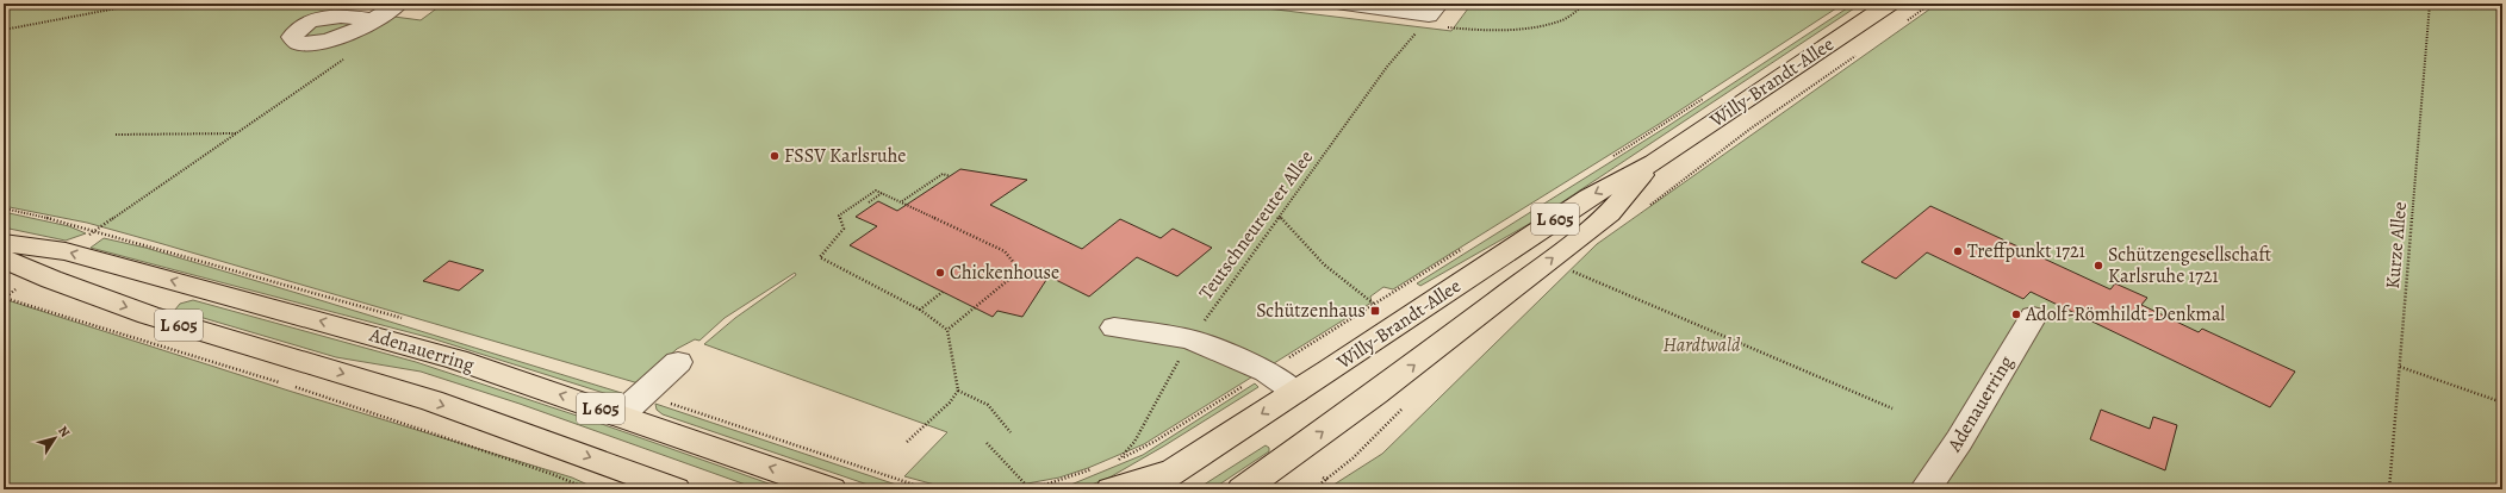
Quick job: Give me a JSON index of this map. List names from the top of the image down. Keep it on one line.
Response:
{"streets":{"main road":["Willy-Brandt-Allee","L 605","Adenauerring"],"path":["Teutschneureuter Allee","Kurze Allee"]},"parks":["Hardtwald"],"places":{"other":["FSSV Karlsruhe","Treffpunkt 1721","Schützengesellschaft Karlsruhe 1721","Chickenhouse","Adolf-Römhildt-Denkmal"],"transit":["Schützenhaus"]},"north":"top right"}
